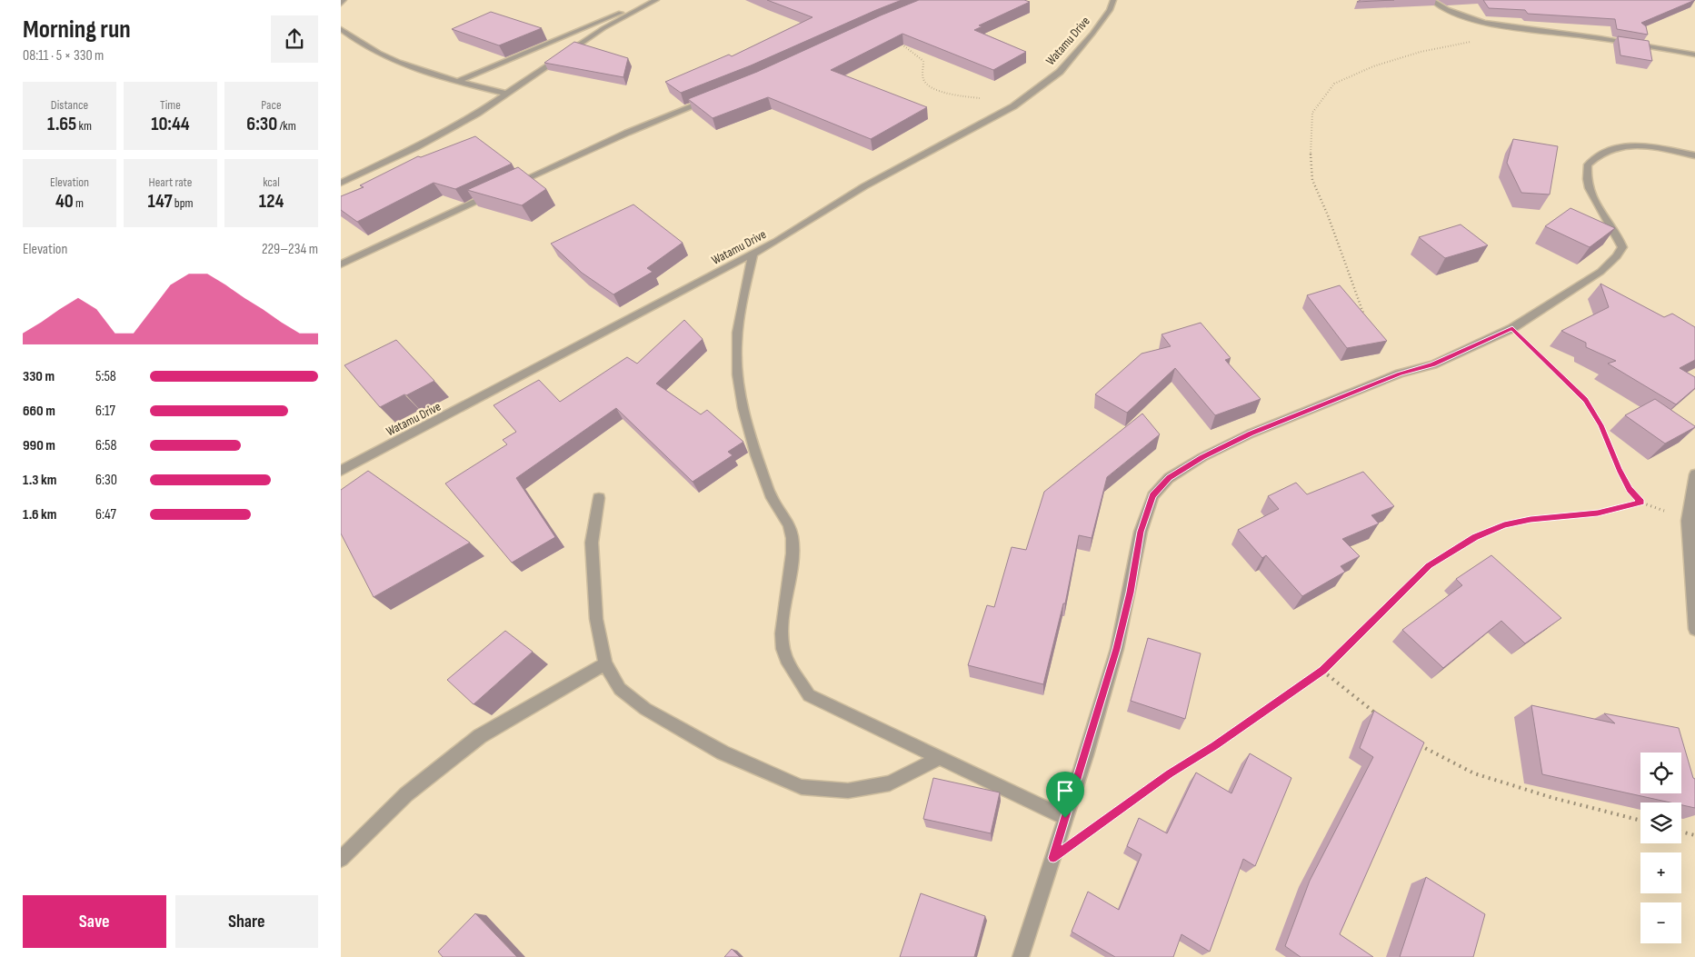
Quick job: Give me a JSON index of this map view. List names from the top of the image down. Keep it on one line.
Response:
{"streets":{"street":["Watamu Drive"]},"page":{"heading":["Morning run","08:11 · 5 × 330 m"],"stats":[["Distance","1.65 km"],["Time","10:44"],["Pace","6:30 /km"],["Elevation","40 m"],["Heart rate","147 bpm"],["kcal","124"]],"chart":["Elevation","229–234 m"],"list":[{"name":"330 m","note":"5:58"},{"name":"660 m","note":"6:17"},{"name":"990 m","note":"6:58"},{"name":"1.3 km","note":"6:30"},{"name":"1.6 km","note":"6:47"}],"map_buttons":["+","−"],"buttons":["Save","Share"]}}
